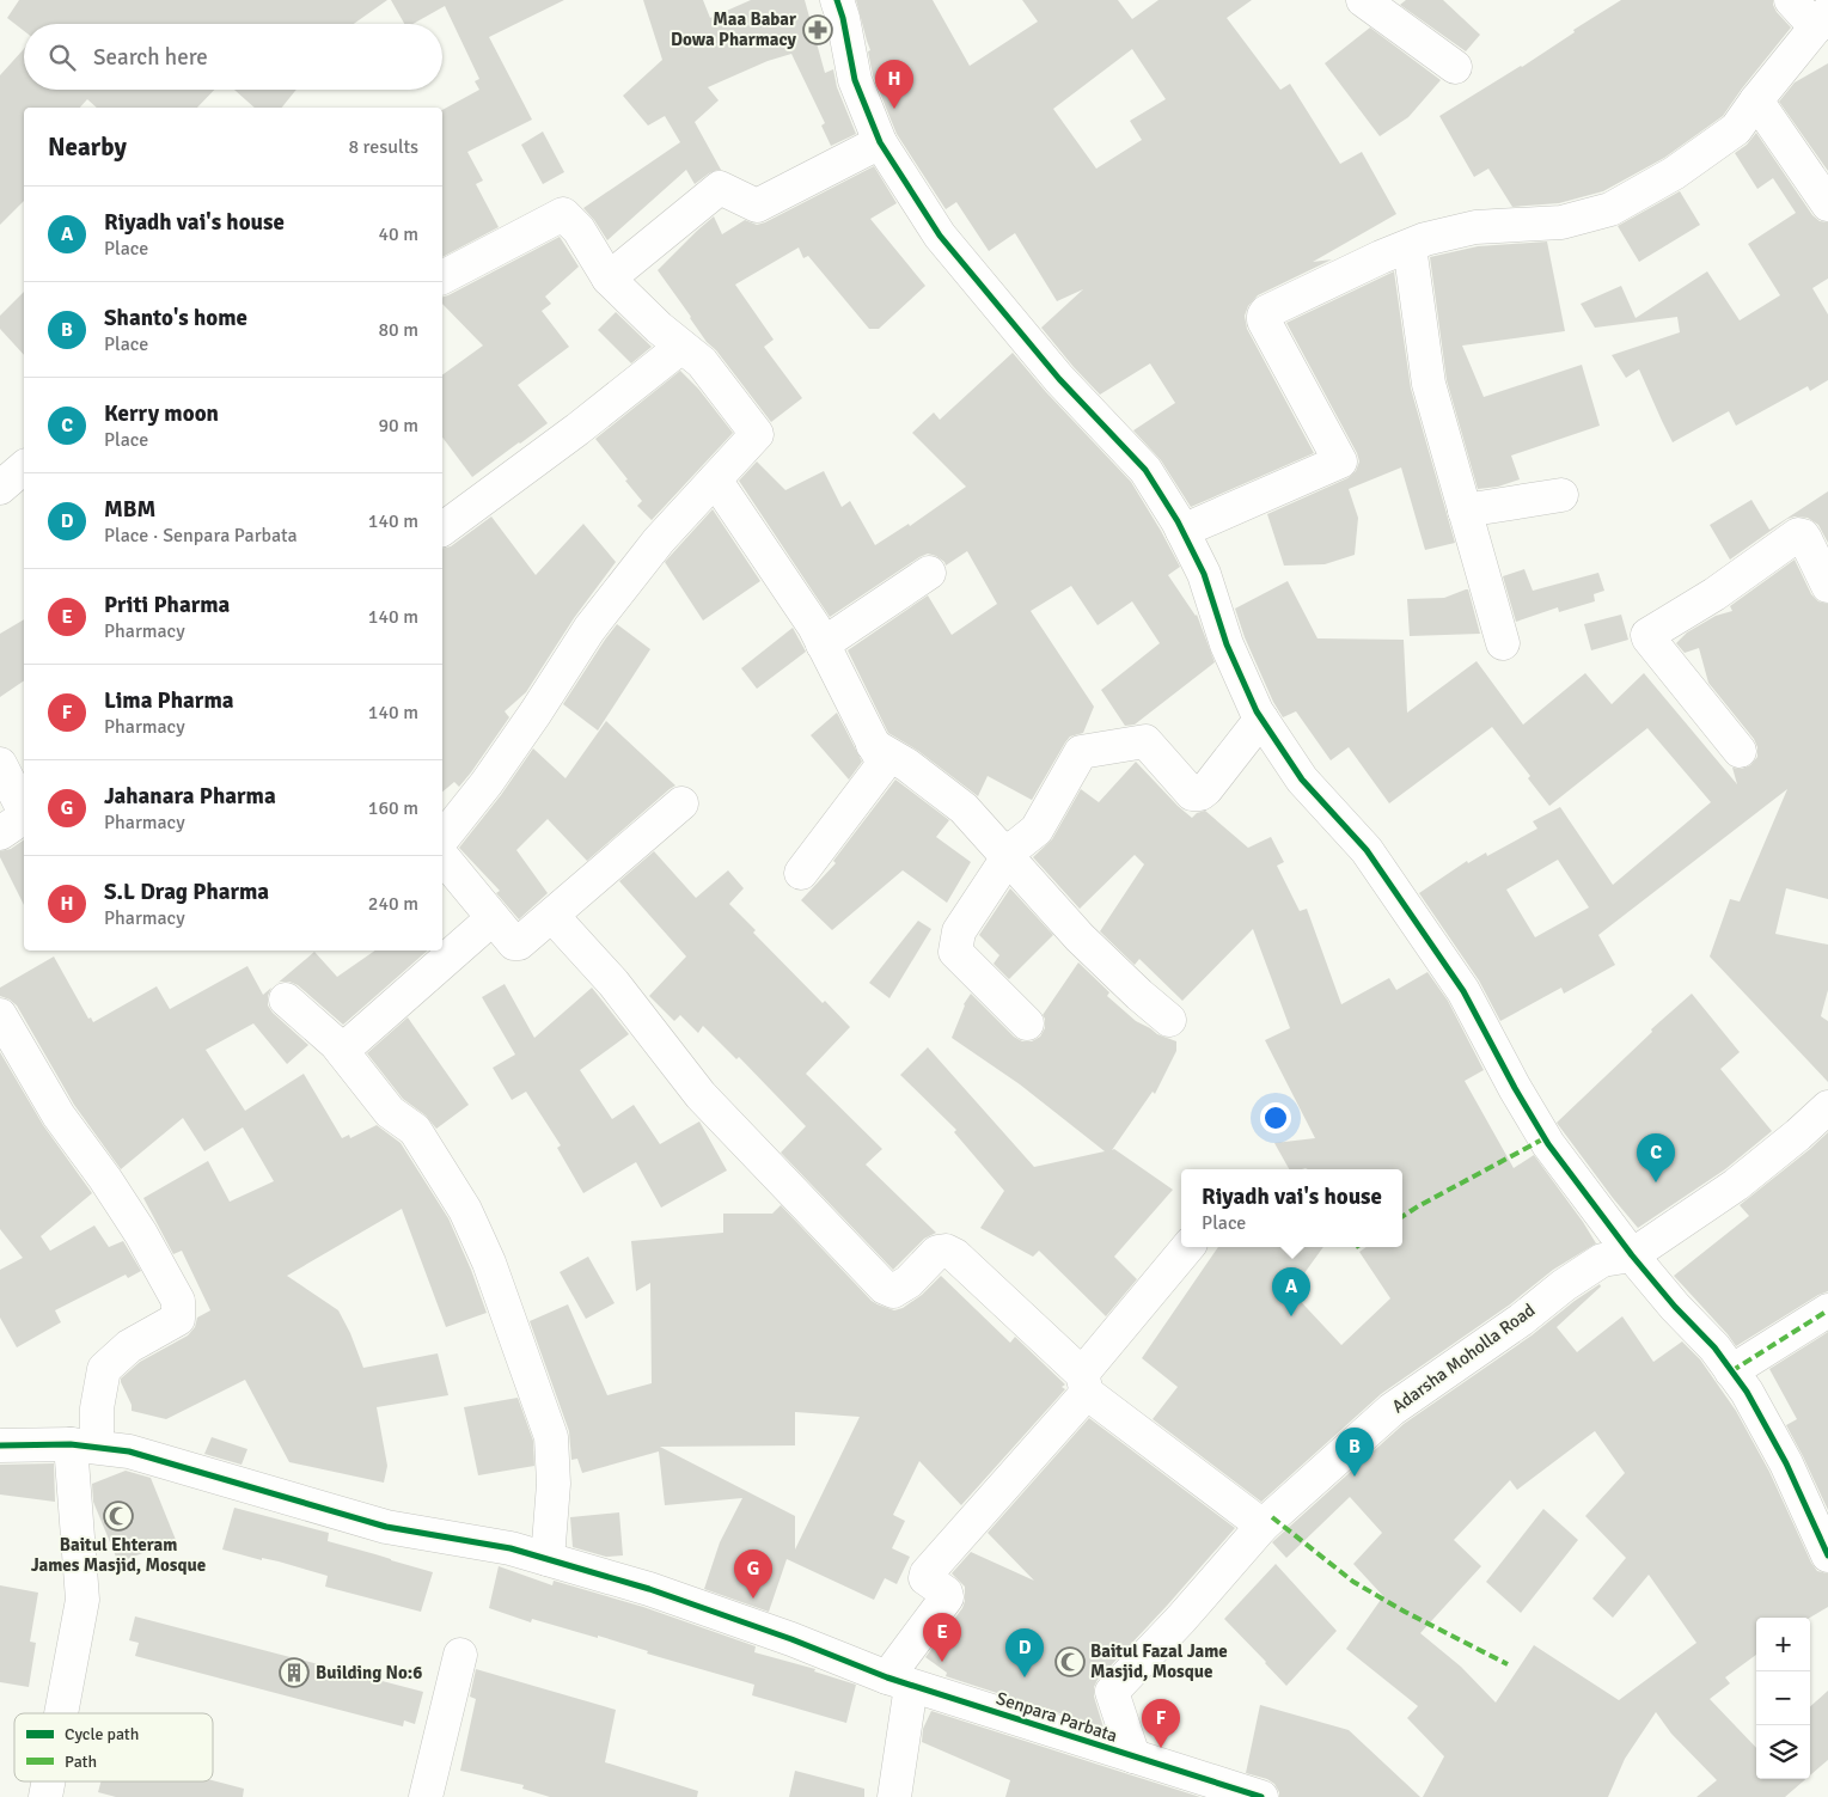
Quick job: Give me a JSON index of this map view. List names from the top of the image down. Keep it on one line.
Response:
{"streets":{"street":["Adarsha Moholla Road","Senpara Parbata"]},"crossings":[["Adarsha Moholla Road","Senpara Parbata"]],"places":{"pharmacy":["Maa Babar Dowa Pharmacy"],"mosque":["Baitul Ehteram James Masjid, Mosque","Baitul Fazal Jame Masjid, Mosque"],"building":["Building No:6"]},"legend":["Cycle path","Path"],"page":{"search":"Search here","pins":["H","C","A","B","G","E","D","F"],"heading":["Nearby","8 results"],"list":[{"mark":"A","name":"Riyadh vai's house","note":"Place","value":"40 m"},{"mark":"B","name":"Shanto's home","note":"Place","value":"80 m"},{"mark":"C","name":"Kerry moon","note":"Place","value":"90 m"},{"mark":"D","name":"MBM","note":"Place · Senpara Parbata","value":"140 m"},{"mark":"E","name":"Priti Pharma","note":"Pharmacy","value":"140 m"},{"mark":"F","name":"Lima Pharma","note":"Pharmacy","value":"140 m"},{"mark":"G","name":"Jahanara Pharma","note":"Pharmacy","value":"160 m"},{"mark":"H","name":"S.L Drag Pharma","note":"Pharmacy","value":"240 m"}],"popup":["Riyadh vai's house","Place"],"map_buttons":["+","−"]}}
